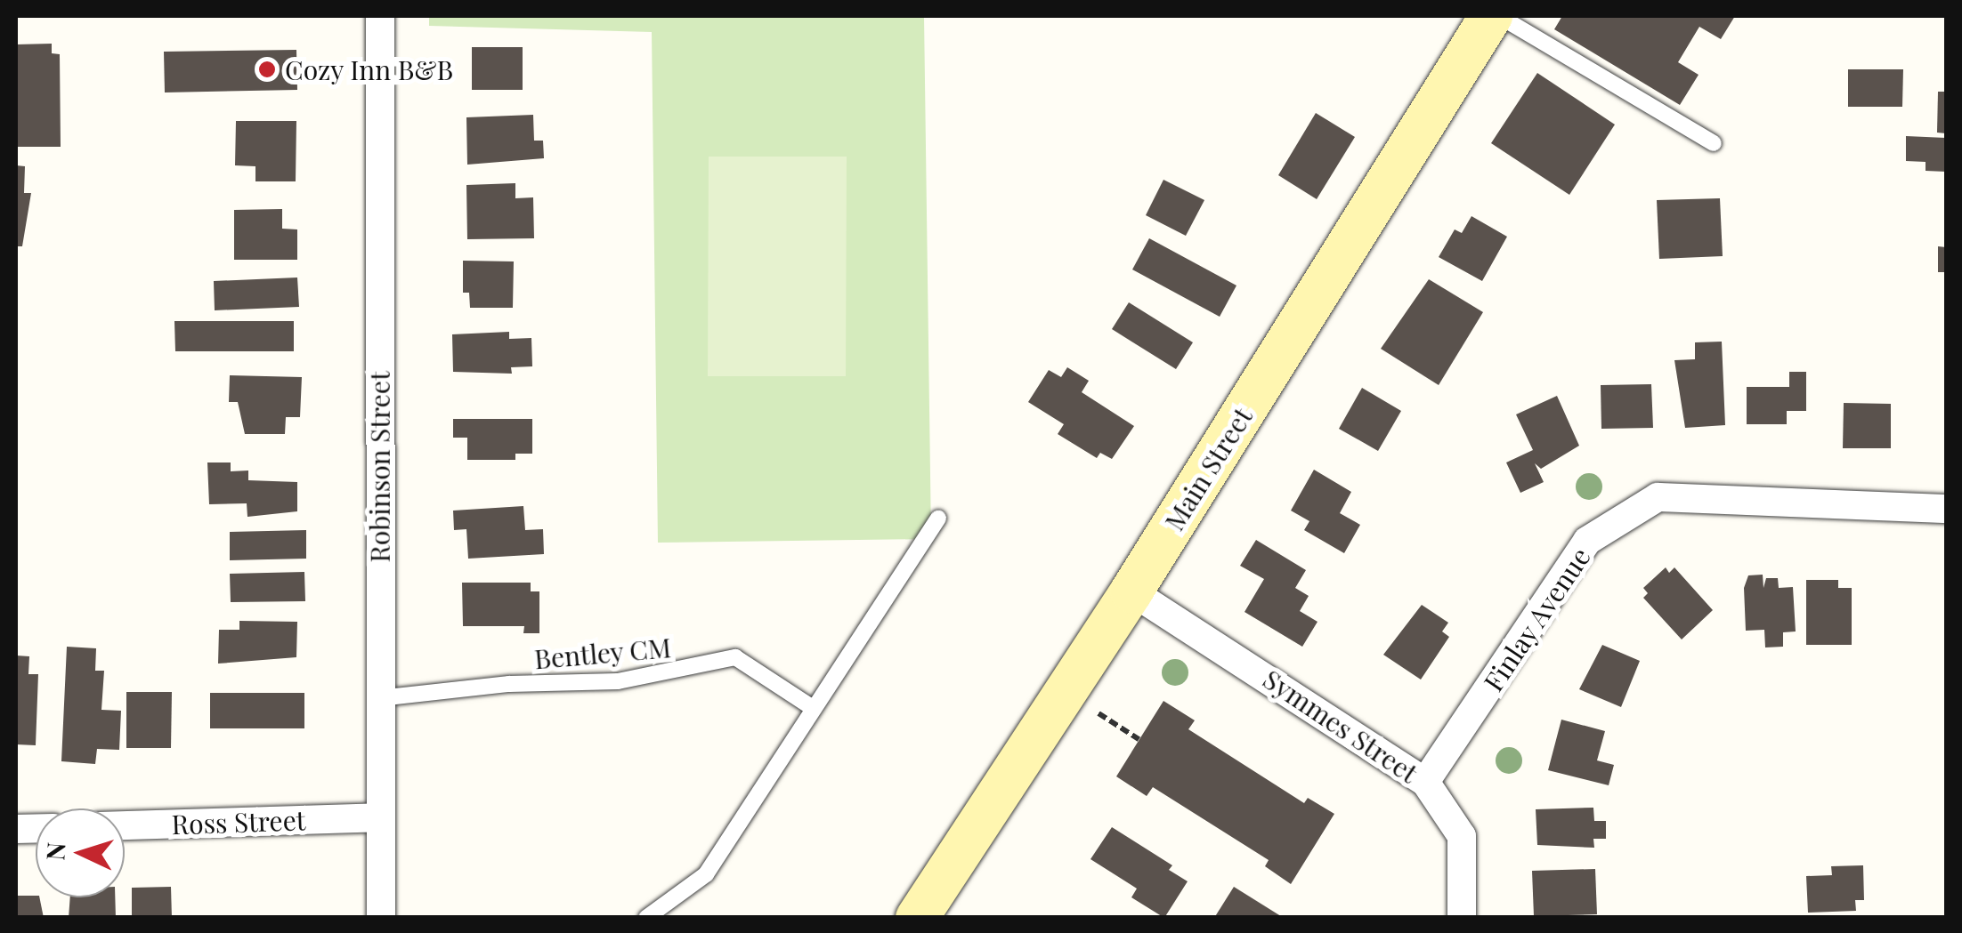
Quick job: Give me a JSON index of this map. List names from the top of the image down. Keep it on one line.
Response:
{"streets":{"street":["Robinson Street","Main Street","Finlay Avenue","Symmes Street","Ross Street"],"lane":["Bentley CM"]},"crossings":[["Robinson Street","Bentley CM"],["Robinson Street","Ross Street"],["Main Street","Symmes Street"],["Finlay Avenue","Symmes Street"]],"places":["Cozy Inn B&B"],"north":"left"}
